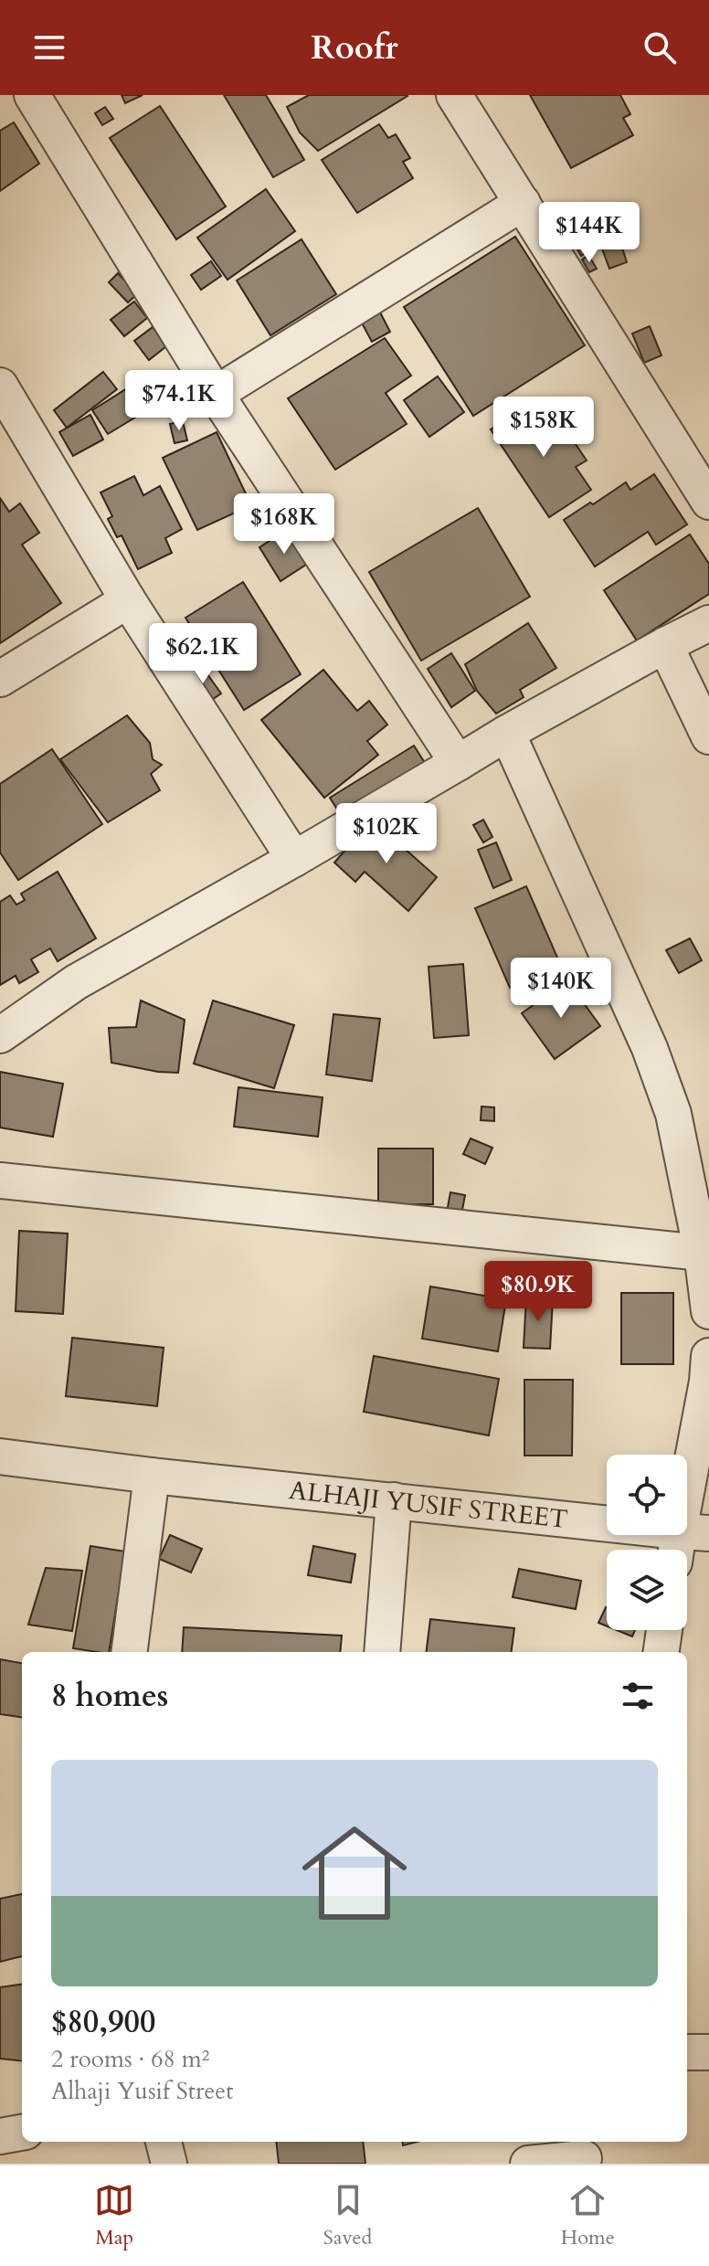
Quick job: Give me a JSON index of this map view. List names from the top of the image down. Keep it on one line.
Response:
{"streets":{"street":["ALHAJI YUSIF STREET"]},"page":{"header":"Roofr","price":["$144K","$74.1K","$158K","$168K","$62.1K","$102K","$140K","$80.9K"],"heading":"8 homes","list":[{"name":"$80,900","note":"2 rooms · 68 m² · Alhaji Yusif Street"}],"tabs":["Map","Saved","Home"]}}
